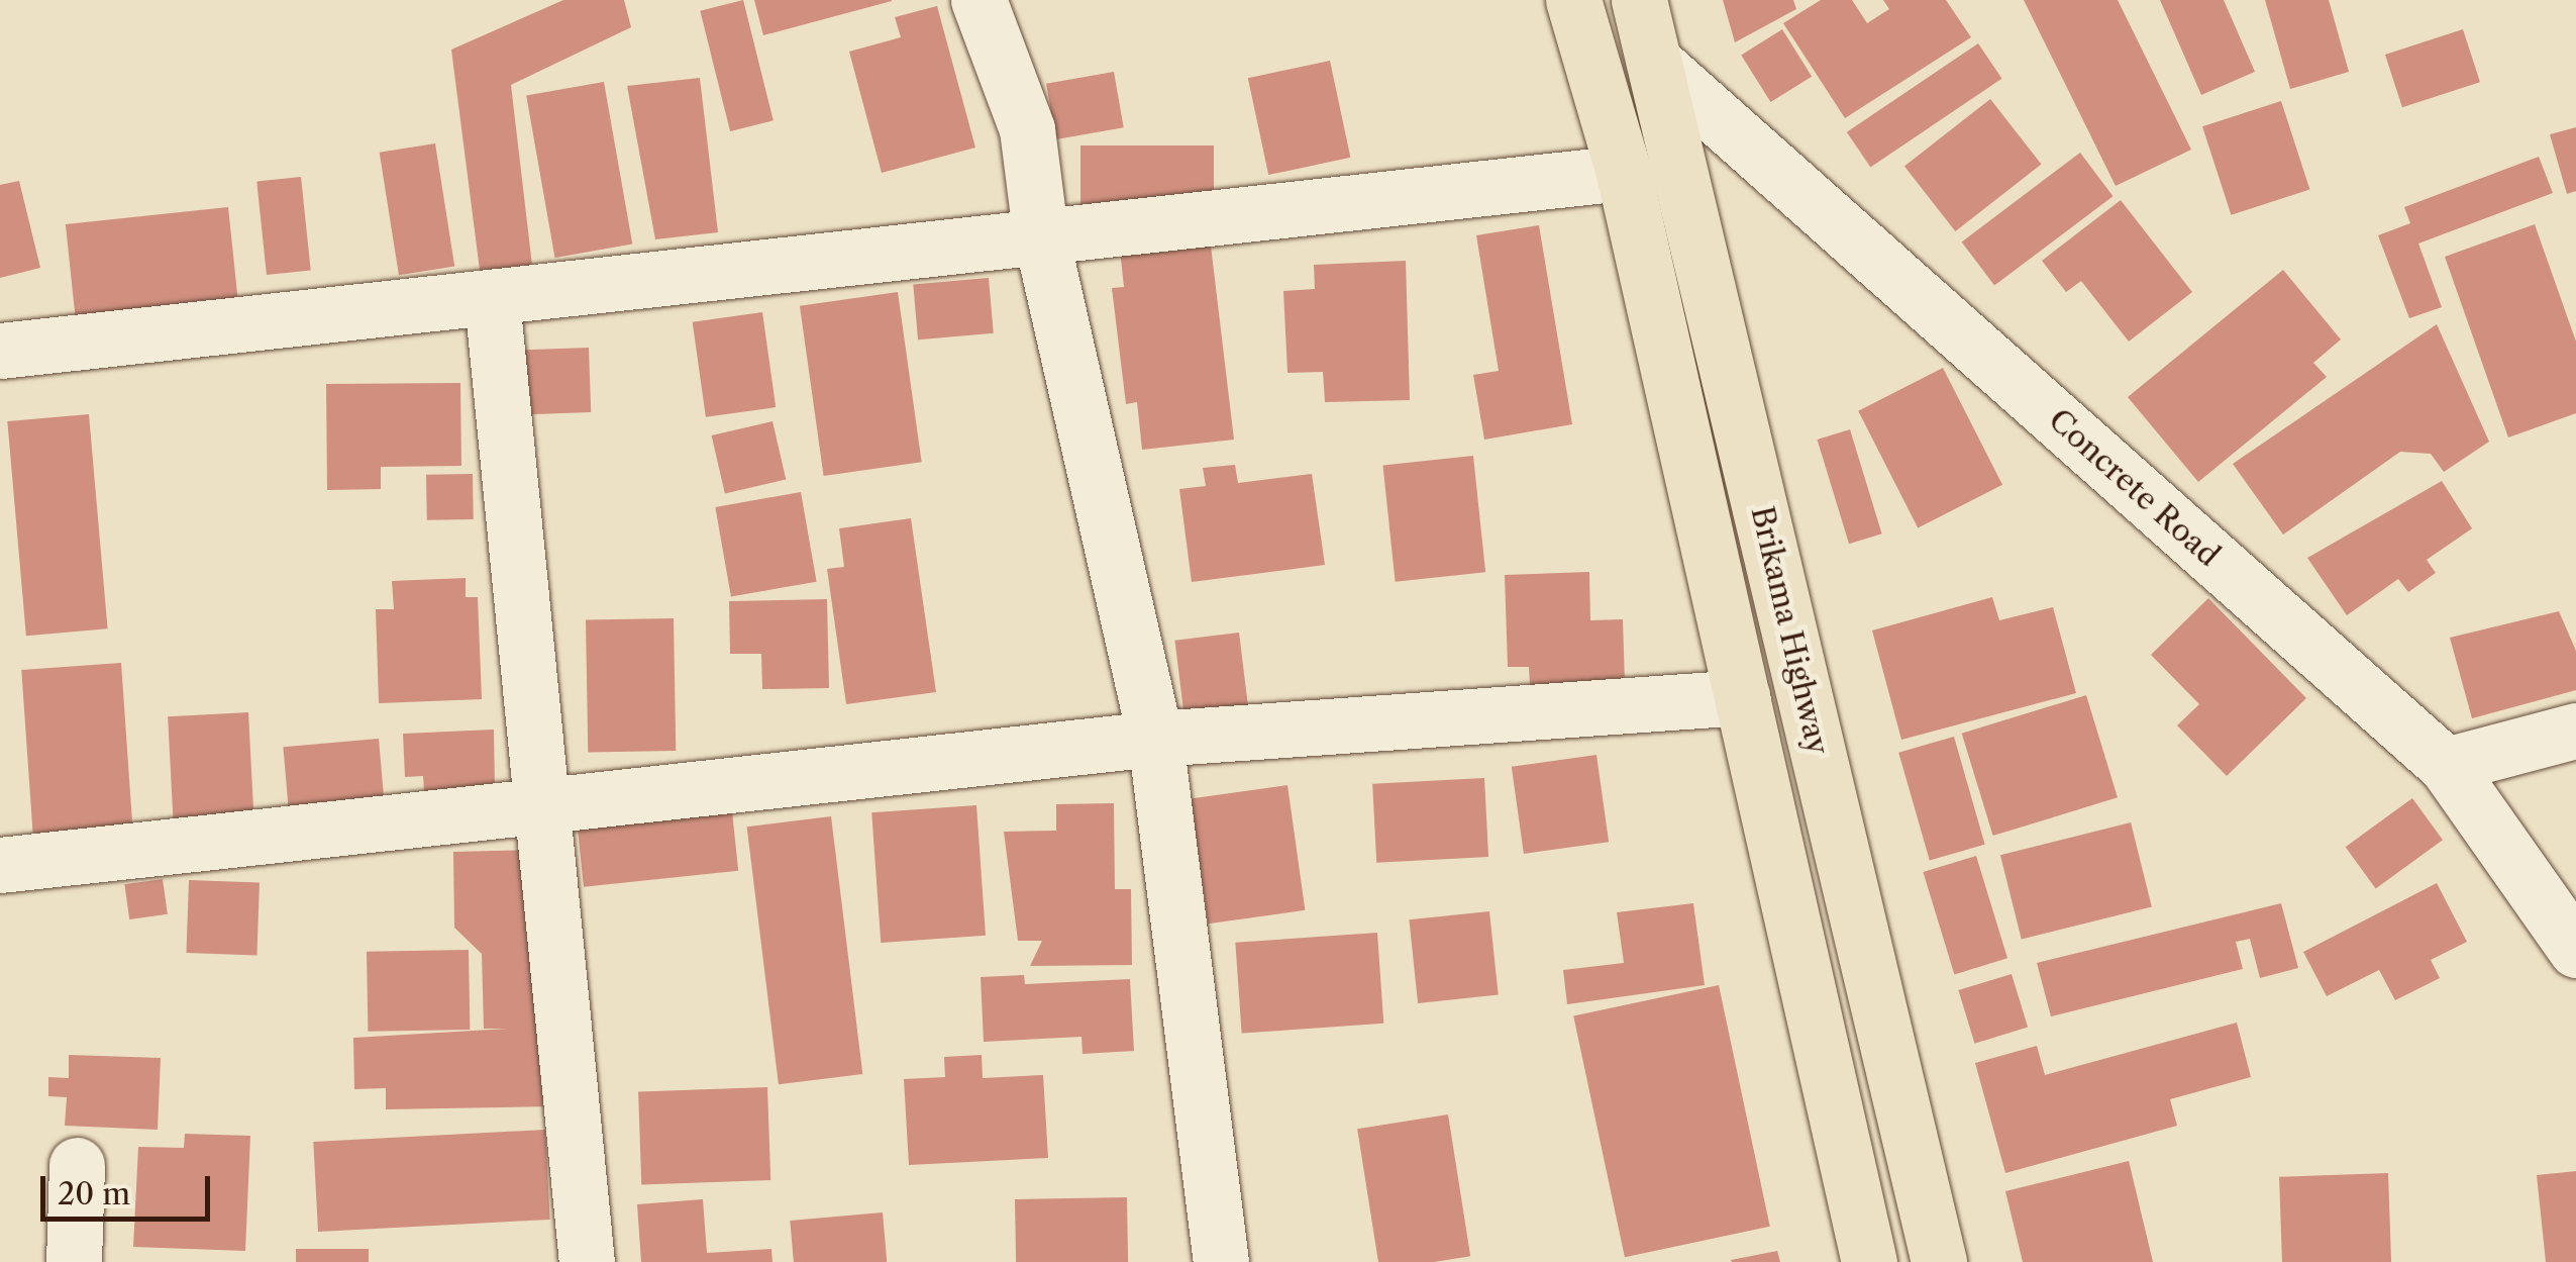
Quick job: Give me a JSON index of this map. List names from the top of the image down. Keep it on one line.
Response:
{"streets":{"highway":["Brikama Highway"],"street":["Concrete Road"]},"crossings":[["Concrete Road","Brikama Highway"]],"scale_bar":"20 m"}
